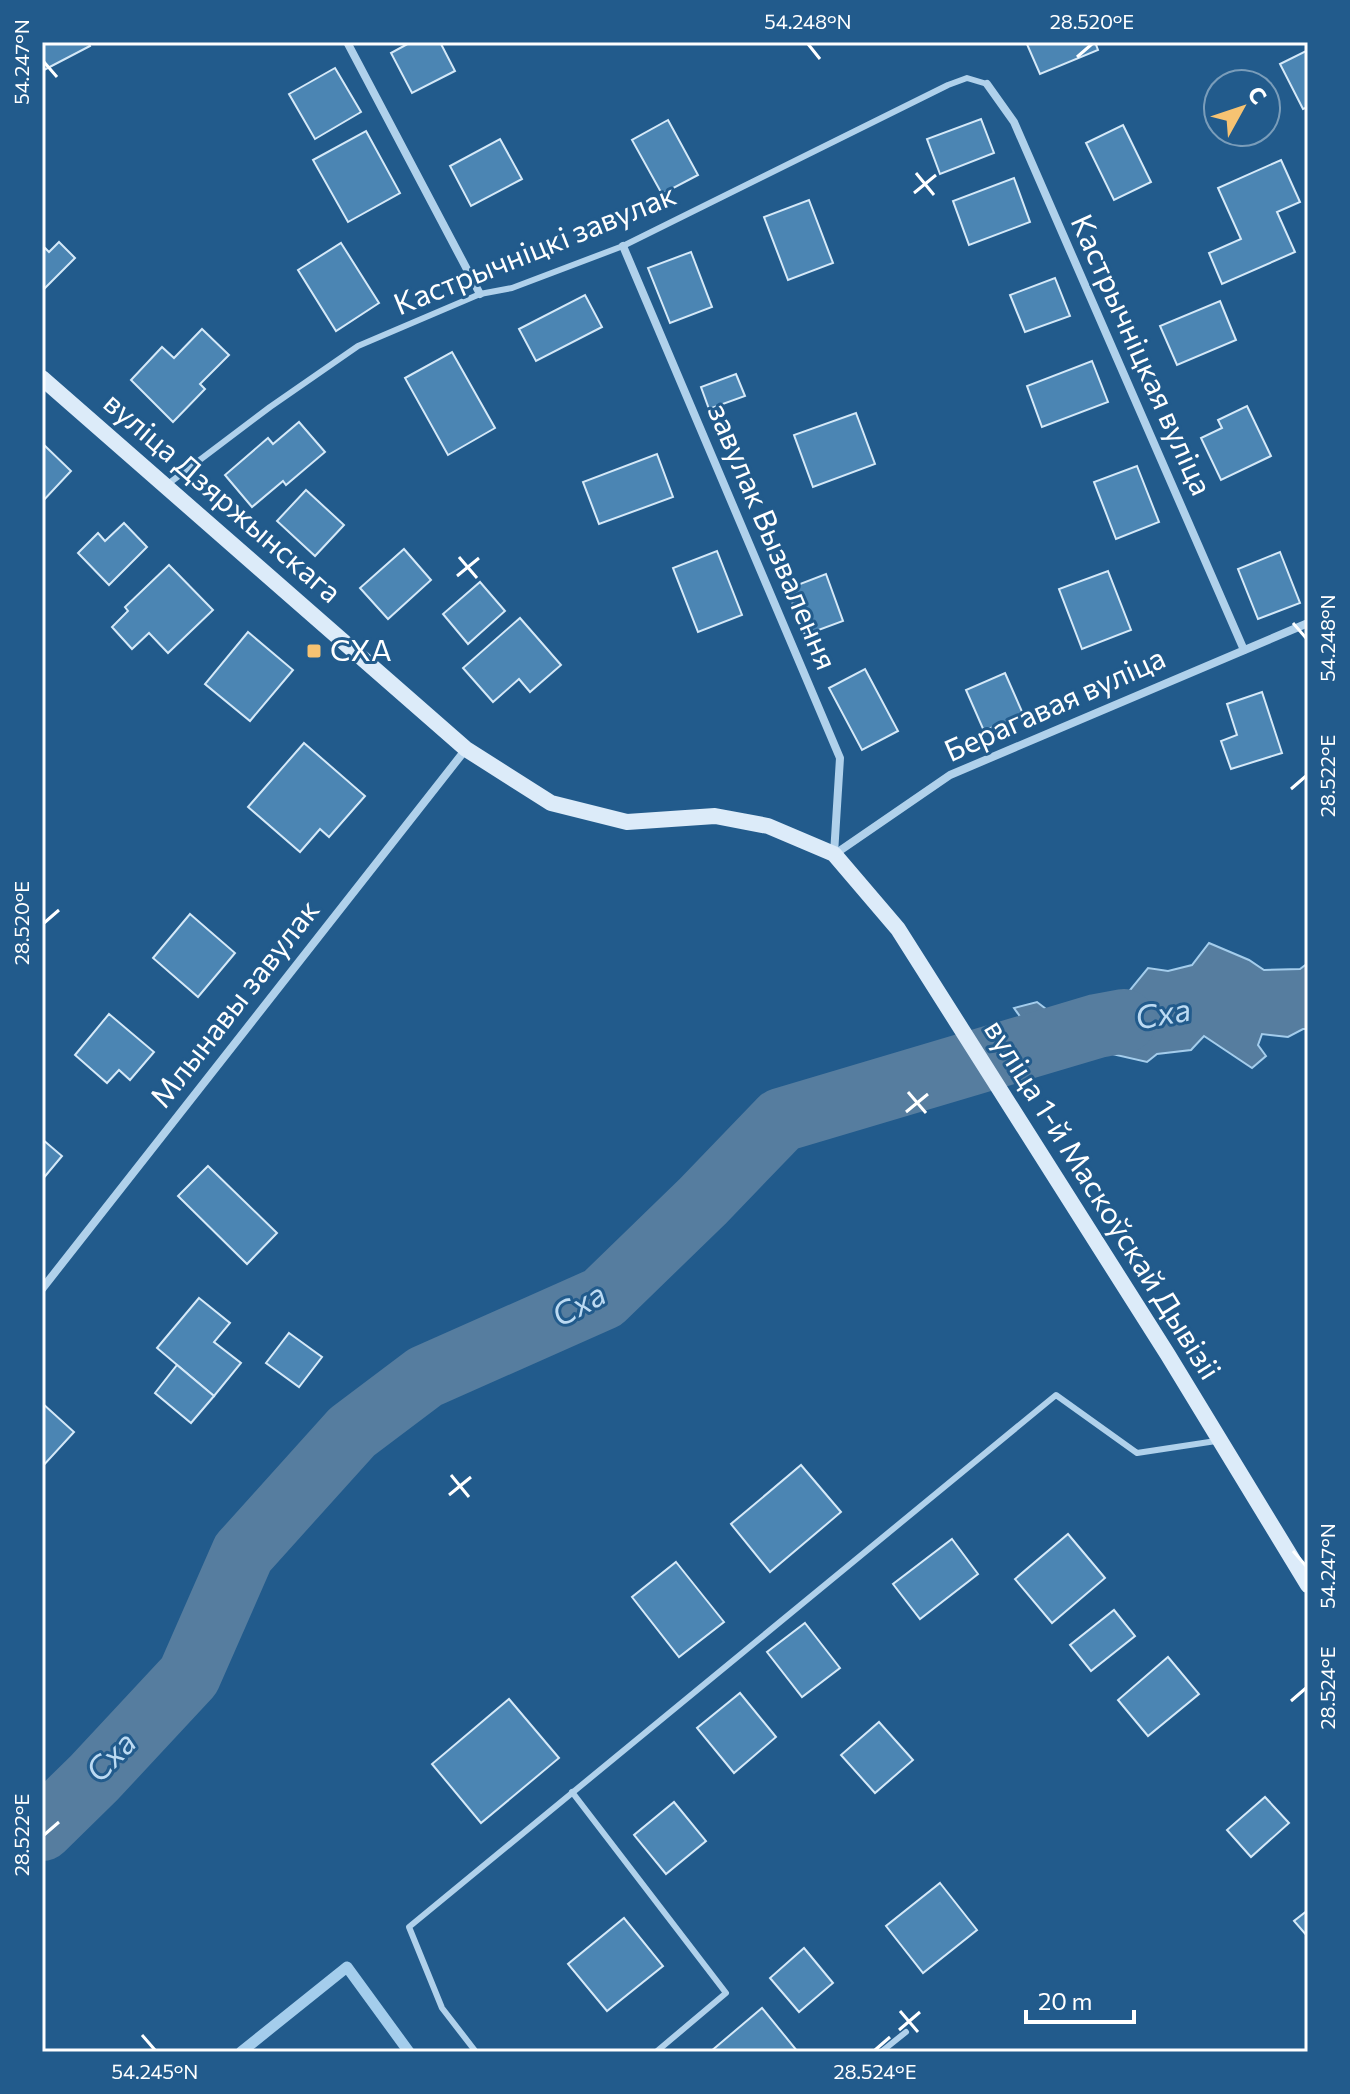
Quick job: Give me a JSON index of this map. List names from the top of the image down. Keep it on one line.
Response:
{"streets":{"street":["Кастрычніцкая вуліца","вуліца Дзяржынскага","завулак Вызвалення","Берагавая вуліца","Млынавы завулак","вуліца 1-й Маскоўскай Дывізіі"],"lane":["Кастрычніцкі завулак"]},"crossings":[["Кастрычніцкі завулак","Кастрычніцкая вуліца"],["Кастрычніцкі завулак","вуліца Дзяржынскага"],["Кастрычніцкі завулак","завулак Вызвалення"],["Кастрычніцкая вуліца","Берагавая вуліца"],["вуліца Дзяржынскага","завулак Вызвалення"],["вуліца Дзяржынскага","Берагавая вуліца"],["вуліца Дзяржынскага","Млынавы завулак"],["вуліца Дзяржынскага","вуліца 1-й Маскоўскай Дывізіі"],["завулак Вызвалення","Берагавая вуліца"],["завулак Вызвалення","вуліца 1-й Маскоўскай Дывізіі"],["Берагавая вуліца","вуліца 1-й Маскоўскай Дывізіі"]],"water":["Сха"],"places":{"transit":["СХА"]},"scale_bar":"20 m","north":"top right","coordinates":["54.248°N","28.520°E","54.247°N","28.522°E","28.524°E","54.245°N"]}
